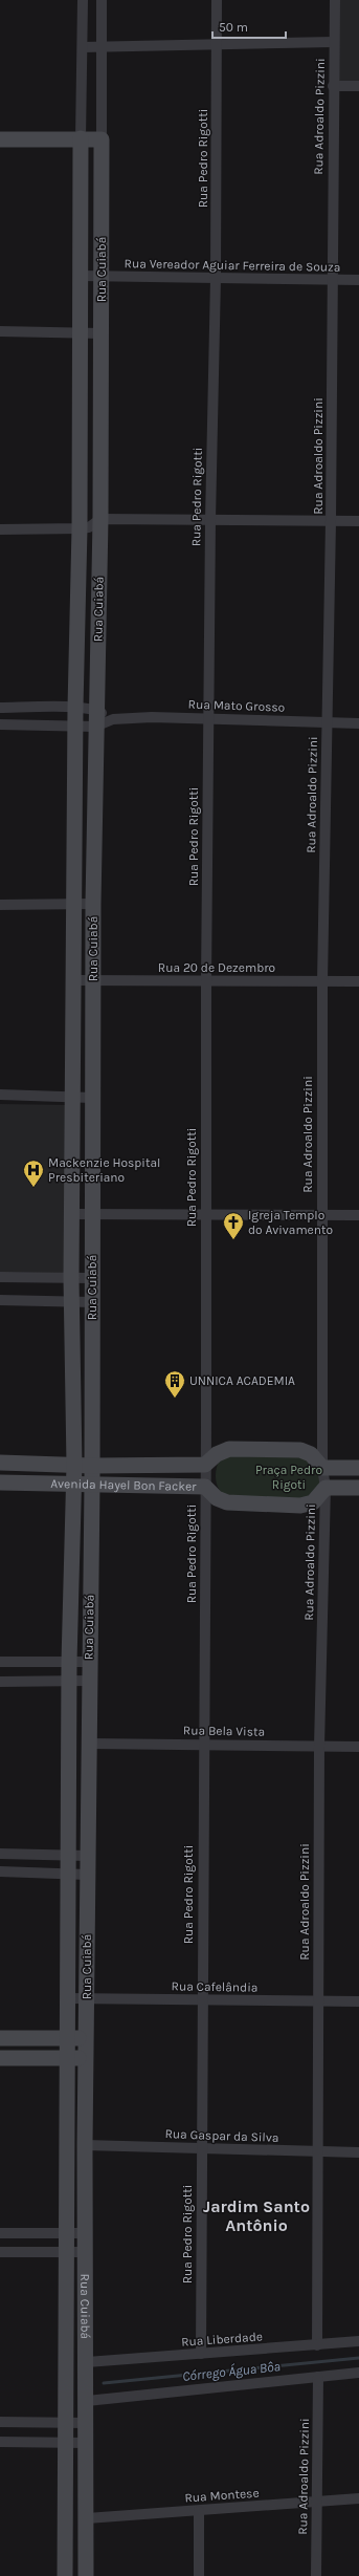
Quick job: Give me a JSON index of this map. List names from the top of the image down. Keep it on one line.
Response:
{"streets":{"street":["Rua Adroaldo Pizzini","Rua Pedro Rigotti","Rua Vereador Aguiar Ferreira de Souza","Rua Cuiabá","Rua Mato Grosso","Rua 20 de Dezembro","Avenida Hayel Bon Facker","Rua Bela Vista","Rua Cafelândia","Rua Gaspar da Silva","Rua Liberdade","Rua Montese"]},"crossings":[["Rua Adroaldo Pizzini","Rua Vereador Aguiar Ferreira de Souza"],["Rua Adroaldo Pizzini","Rua Mato Grosso"],["Rua Adroaldo Pizzini","Rua 20 de Dezembro"],["Rua Adroaldo Pizzini","Avenida Hayel Bon Facker"],["Rua Adroaldo Pizzini","Rua Bela Vista"],["Rua Adroaldo Pizzini","Rua Cafelândia"],["Rua Adroaldo Pizzini","Rua Gaspar da Silva"],["Rua Adroaldo Pizzini","Rua Liberdade"],["Rua Adroaldo Pizzini","Rua Montese"],["Rua Pedro Rigotti","Rua Vereador Aguiar Ferreira de Souza"],["Rua Pedro Rigotti","Rua Mato Grosso"],["Rua Pedro Rigotti","Rua 20 de Dezembro"],["Rua Pedro Rigotti","Avenida Hayel Bon Facker"],["Rua Pedro Rigotti","Rua Bela Vista"],["Rua Pedro Rigotti","Rua Cafelândia"],["Rua Pedro Rigotti","Rua Gaspar da Silva"],["Rua Pedro Rigotti","Rua Liberdade"],["Rua Vereador Aguiar Ferreira de Souza","Rua Cuiabá"],["Rua Cuiabá","Rua Mato Grosso"],["Rua Cuiabá","Rua 20 de Dezembro"],["Rua Cuiabá","Avenida Hayel Bon Facker"],["Rua Cuiabá","Rua Bela Vista"],["Rua Cuiabá","Rua Cafelândia"],["Rua Cuiabá","Rua Gaspar da Silva"],["Rua Cuiabá","Rua Liberdade"],["Rua Cuiabá","Rua Montese"]],"districts":["Jardim Santo Antônio"],"water":["Córrego Água Bôa"],"parks":["Praça Pedro Rigoti"],"places":{"hospital":["Mackenzie Hospital Presbiteriano"],"church":["Igreja Templo do Avivamento"],"building":["UNNICA ACADEMIA"]},"scale_bar":"50 m"}
